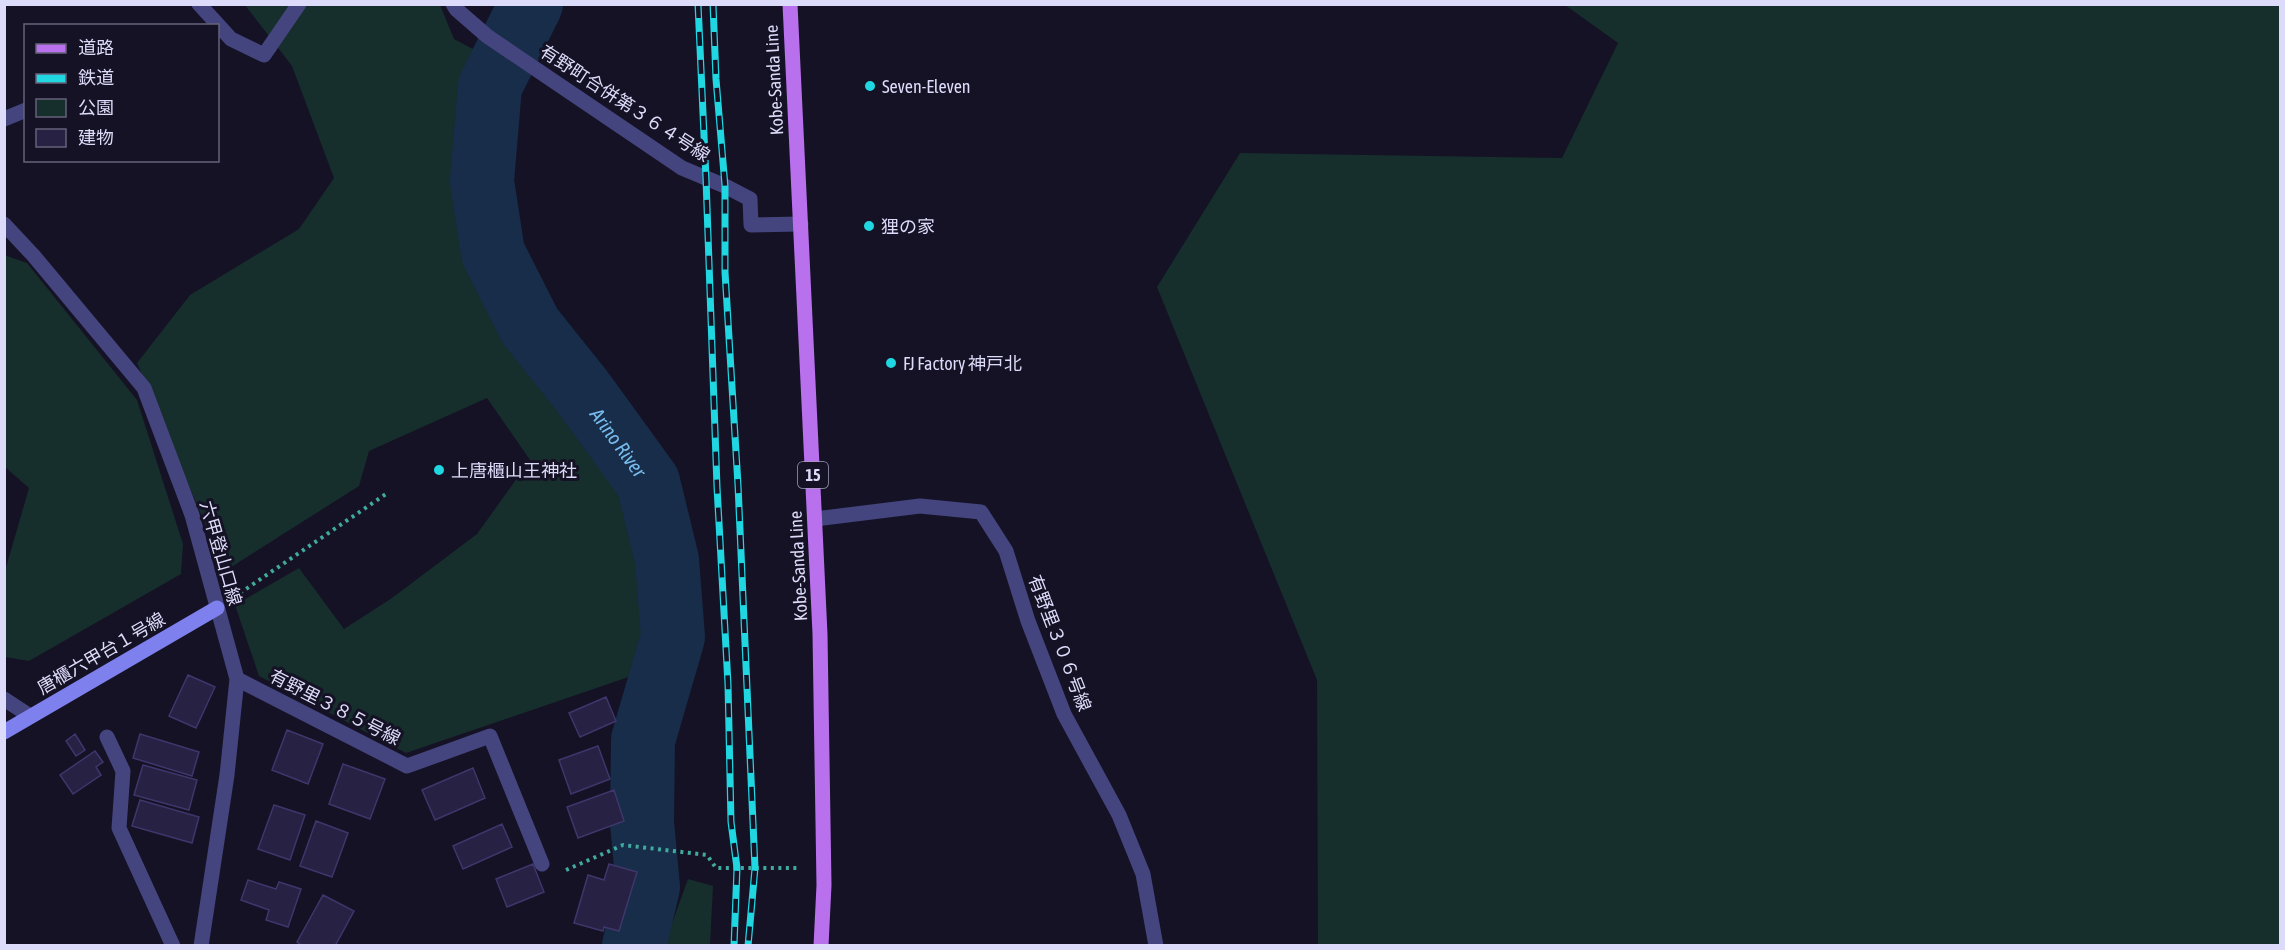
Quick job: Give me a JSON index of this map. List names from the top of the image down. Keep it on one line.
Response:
{"streets":{"main road":["Kobe-Sanda Line","15"],"street":["有野町合併第３６４号線","六甲登山口線","有野里３０６号線","唐櫃六甲台１号線","有野里３８５号線"]},"crossings":[["Kobe-Sanda Line","有野町合併第３６４号線"],["Kobe-Sanda Line","有野里３０６号線"],["六甲登山口線","唐櫃六甲台１号線"],["六甲登山口線","有野里３８５号線"]],"water":["Arino River"],"places":["Seven-Eleven","狸の家","FJ Factory 神戸北","上唐櫃山王神社"],"legend":["道路","鉄道","公園","建物"]}
